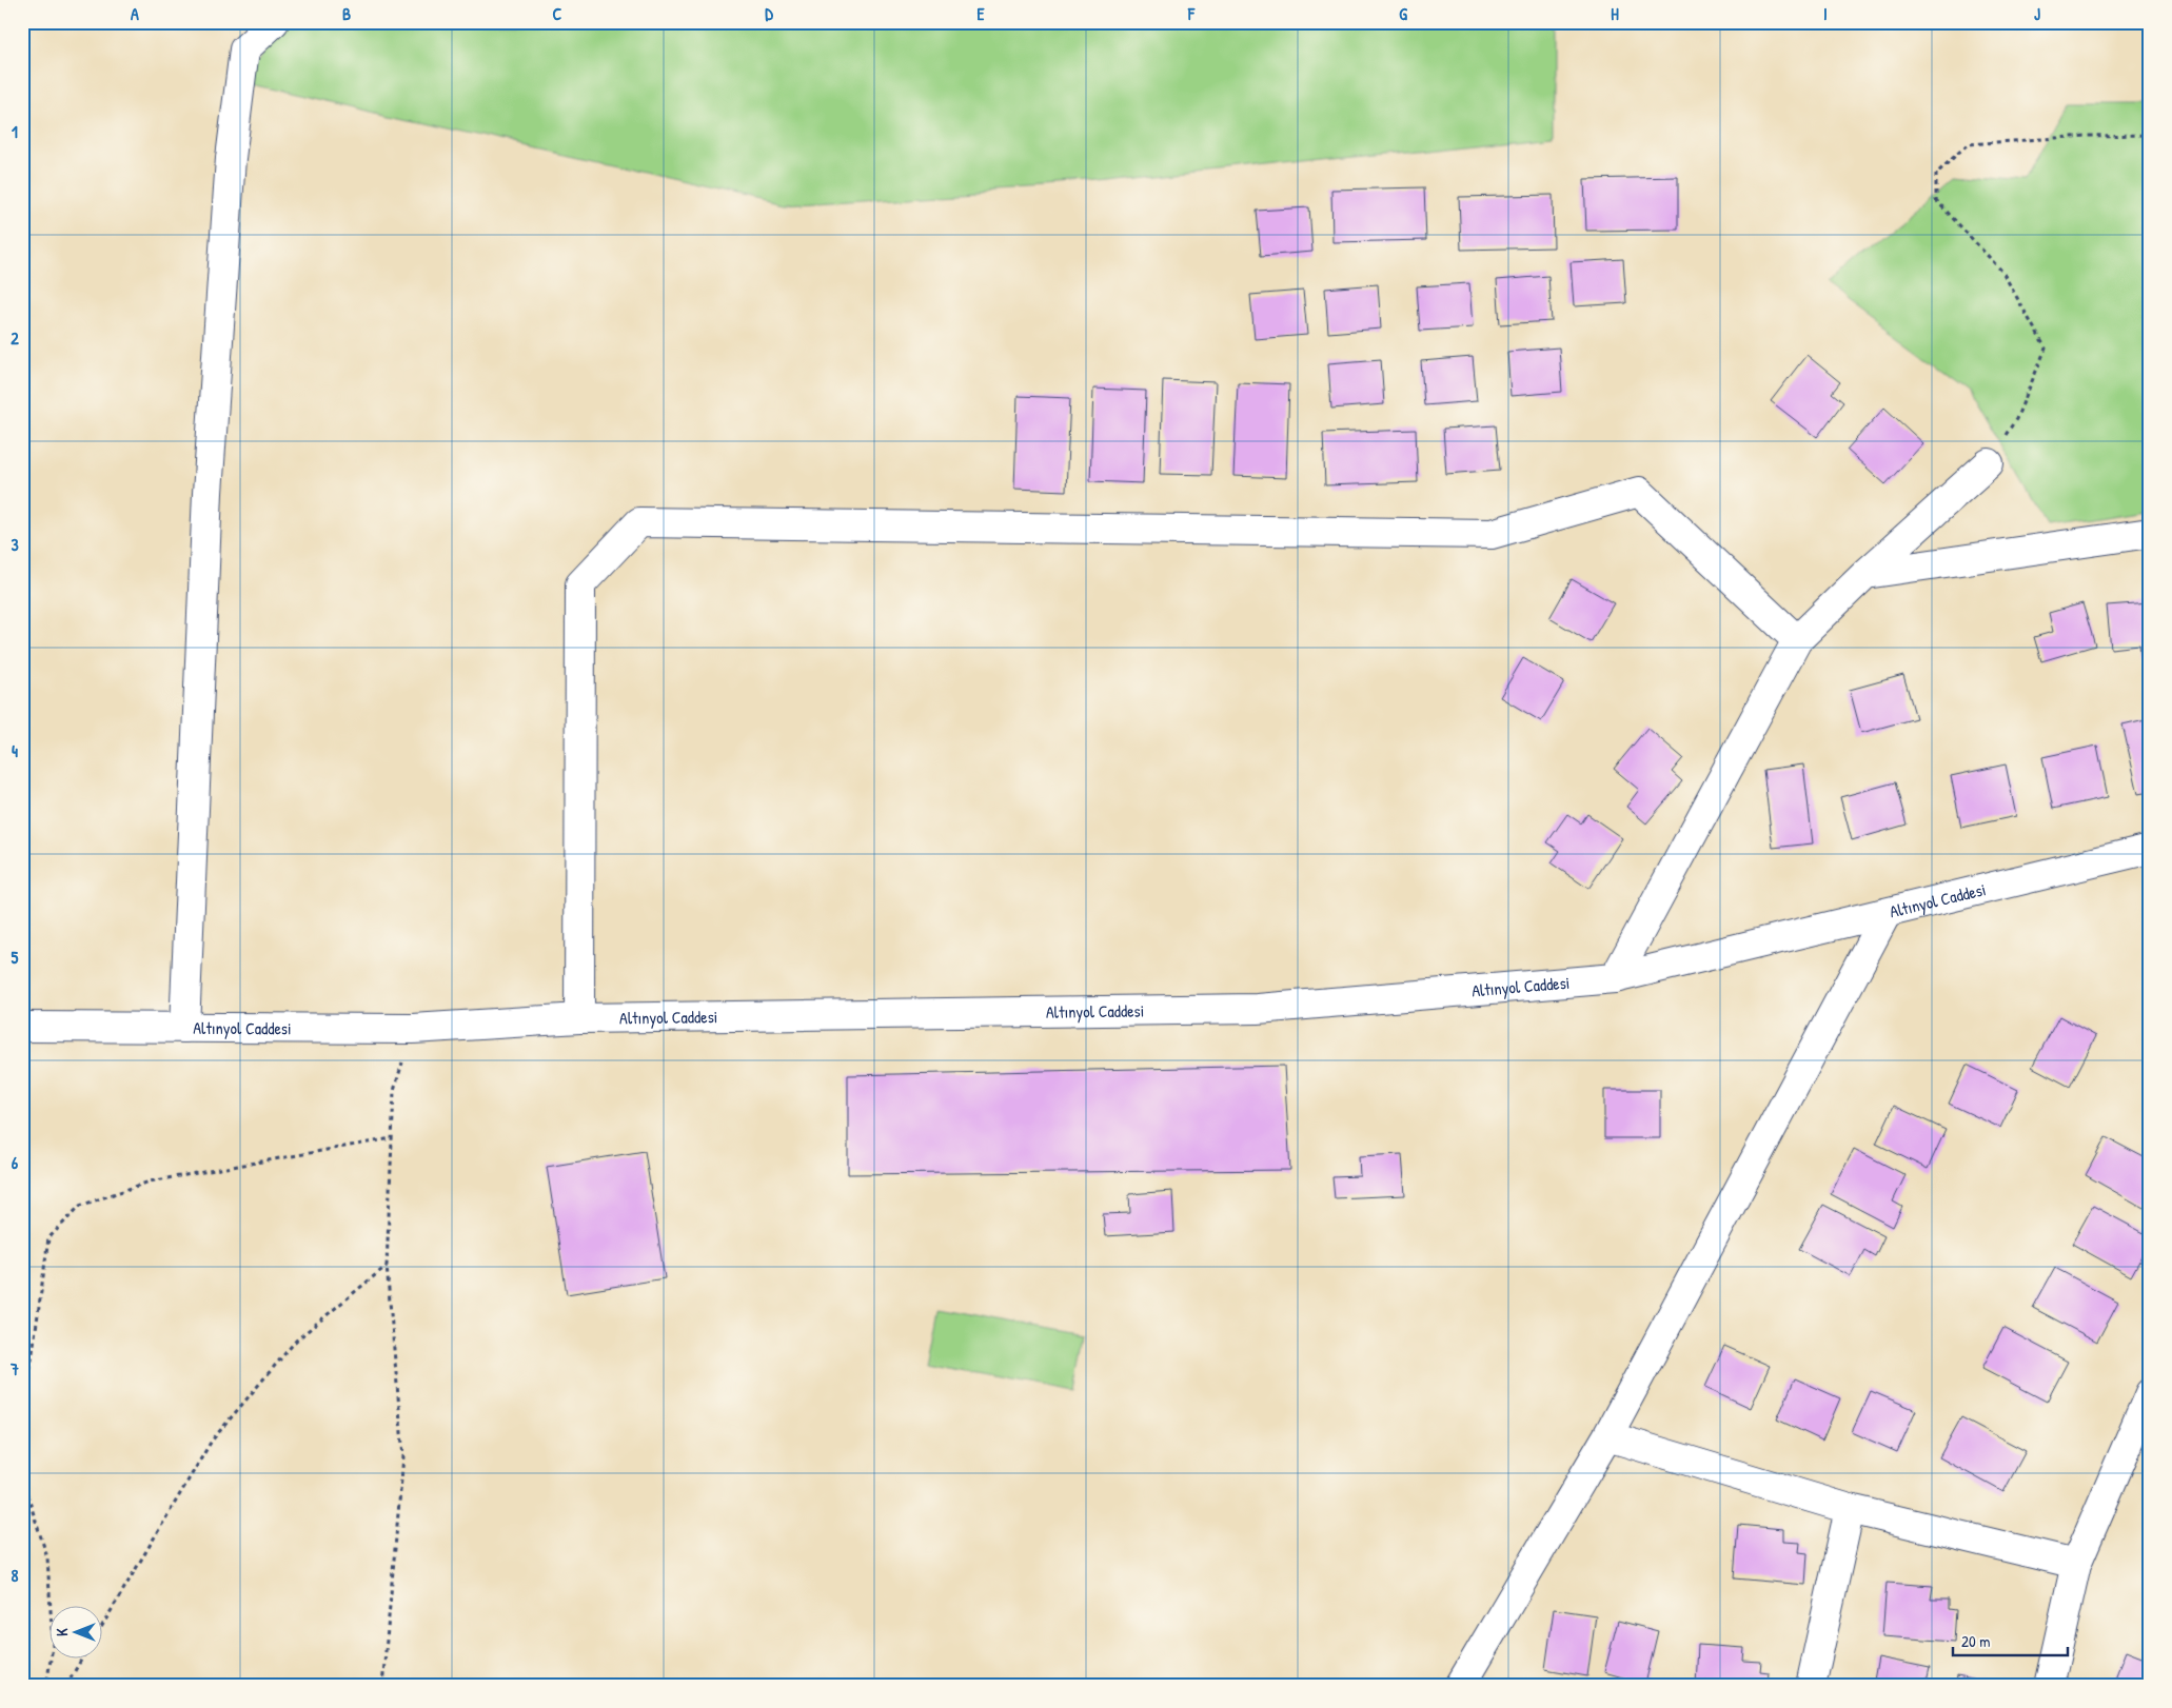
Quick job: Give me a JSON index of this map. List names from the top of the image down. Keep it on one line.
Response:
{"streets":{"street":["Altınyol Caddesi"]},"scale_bar":"20 m","north":"left","grid":{"columns":["A","B","C","D","E","F","G","H","I","J"],"rows":["1","2","3","4","5","6","7","8"]}}
